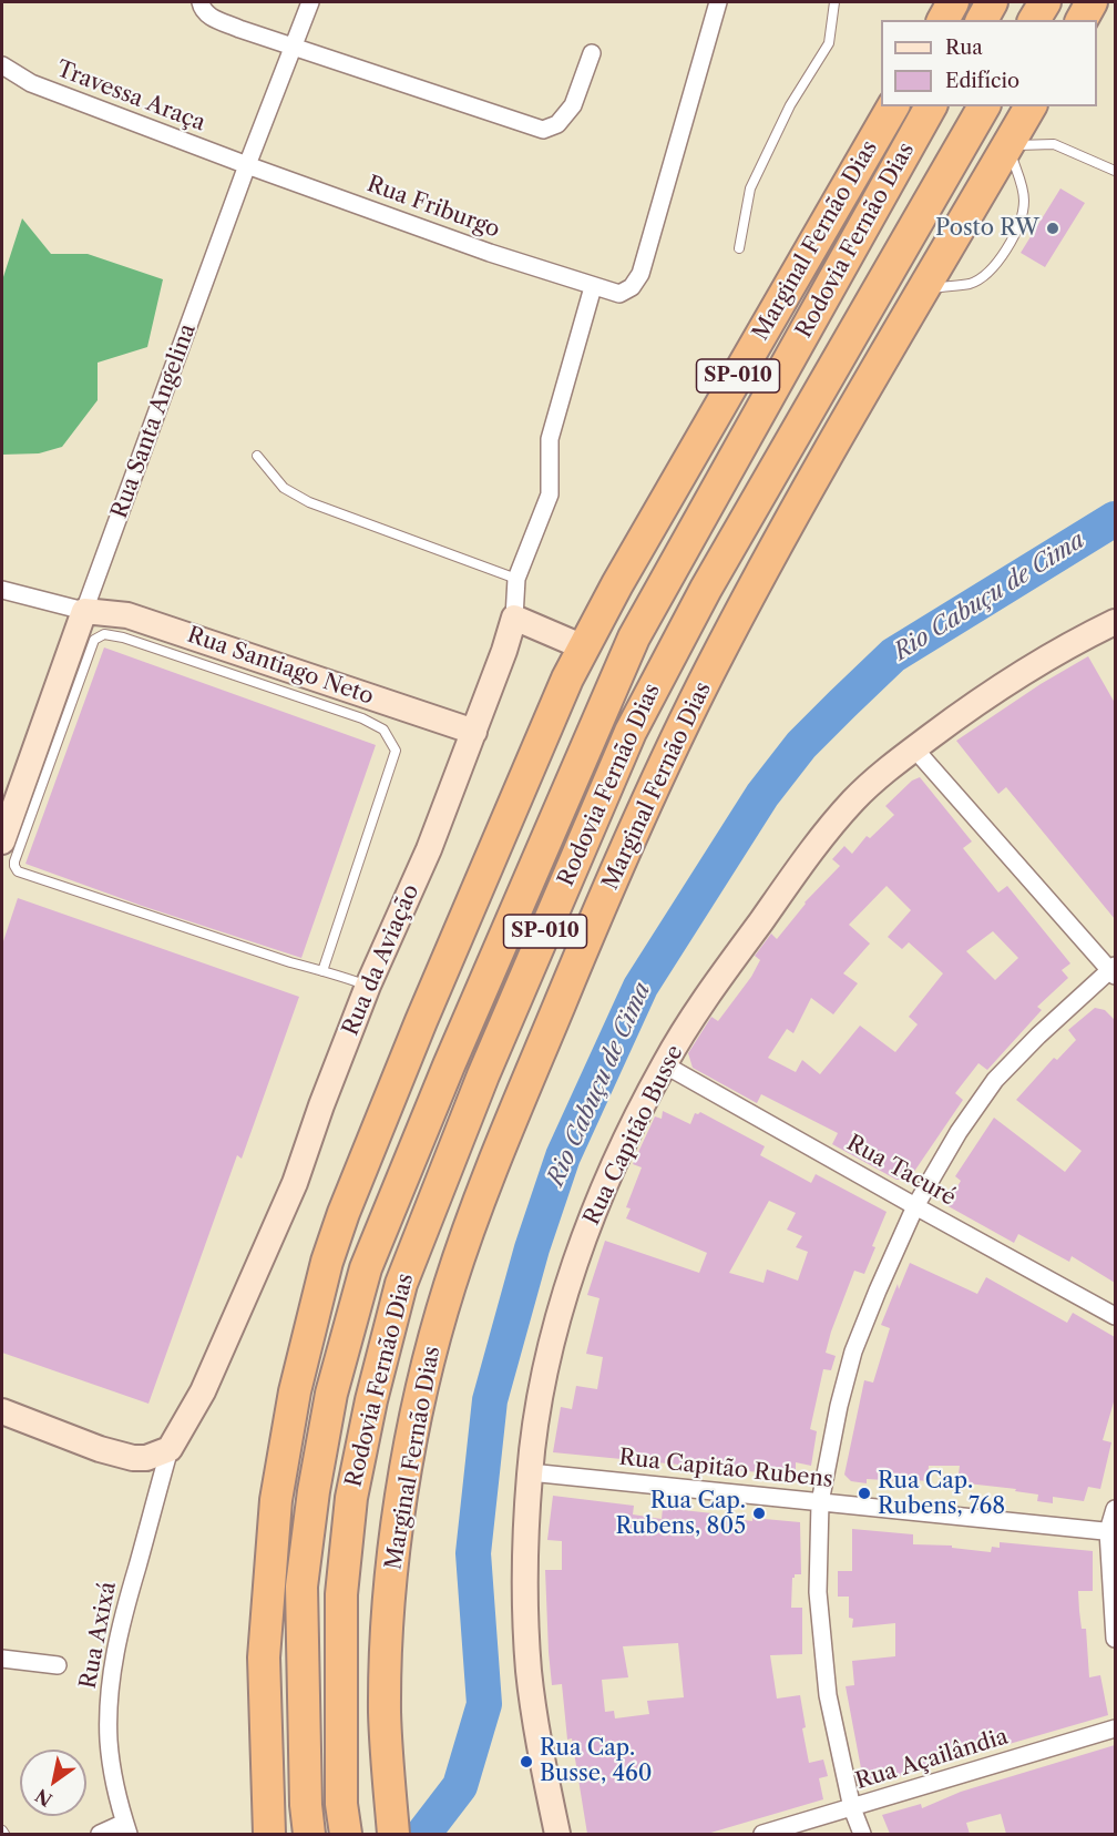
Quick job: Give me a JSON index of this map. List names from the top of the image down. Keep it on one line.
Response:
{"streets":{"highway":["Marginal Fernão Dias","Rodovia Fernão Dias","SP-010"],"street":["Travessa Araça","Rua Friburgo","Rua Santa Angelina","Rua Santiago Neto","Rua da Aviação","Rua Capitão Busse","Rua Tacuré","Rua Capitão Rubens","Rua Axixá","Rua Açailândia"]},"crossings":[["Travessa Araça","Rua Friburgo"],["Travessa Araça","Rua Santa Angelina"],["Rua Friburgo","Rua Santa Angelina"],["Rua Friburgo","Rua da Aviação"],["Rua Santa Angelina","Rua Santiago Neto"],["Rua Santiago Neto","Rua da Aviação"],["Rua da Aviação","Rua Axixá"],["Rua Capitão Busse","Rua Tacuré"],["Rua Capitão Busse","Rua Capitão Rubens"]],"water":["Rio Cabuçu de Cima"],"places":["Posto RW","Rua Cap. Rubens, 768","Rua Cap. Rubens, 805","Rua Cap. Busse, 460"],"legend":["Rua","Edifício"],"north":"bottom left"}
